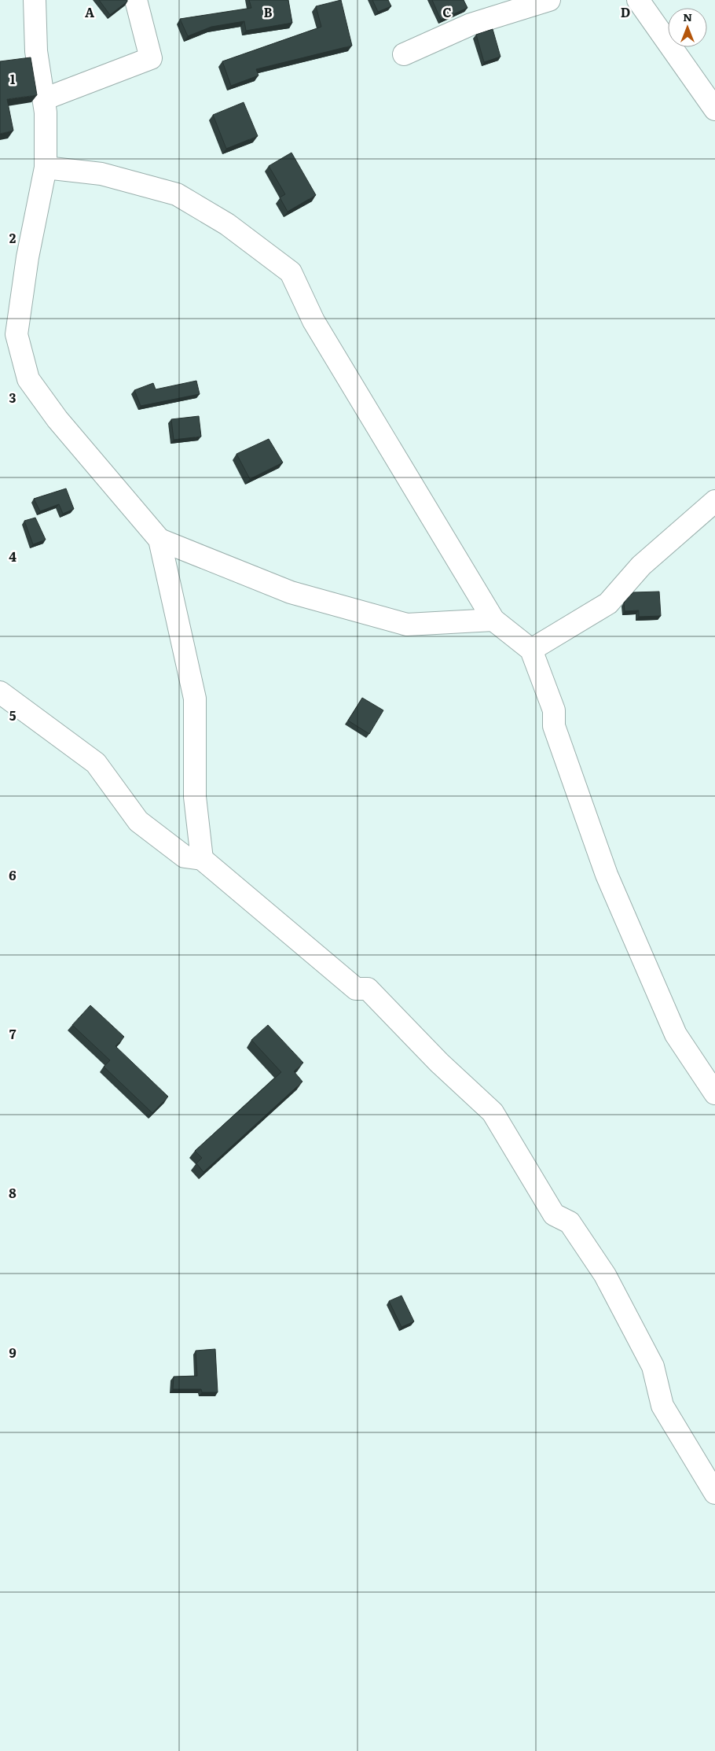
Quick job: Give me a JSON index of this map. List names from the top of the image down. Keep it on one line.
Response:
{"north":"top","grid":{"columns":["A","B","C","D"],"rows":["1","2","3","4","5","6","7","8","9"]}}
